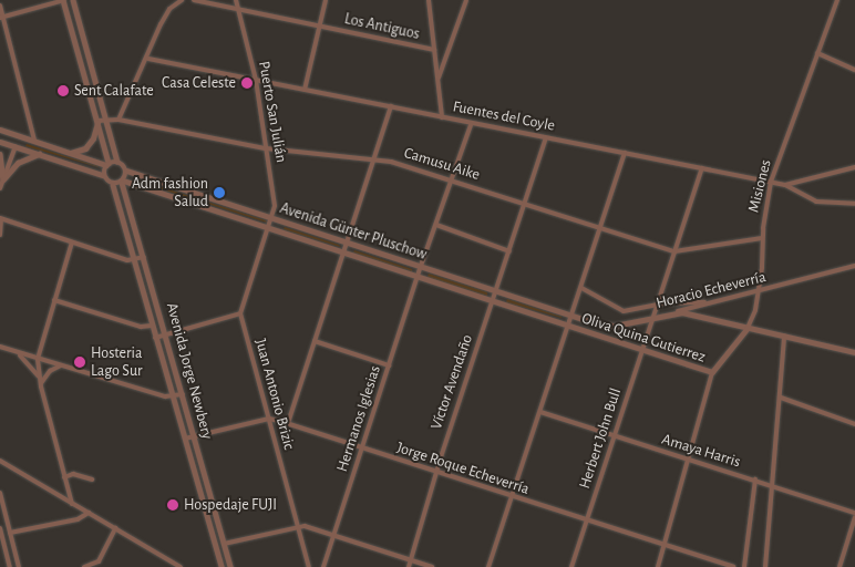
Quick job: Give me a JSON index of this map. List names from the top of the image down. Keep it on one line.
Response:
{"streets":{"street":["Los Antiguos","Puerto San Julián","Fuentes del Coyle","Camusu Aike","Misiones","Avenida Günter Pluschow","Horacio Echeverría","Oliva Quina Gutierrez","Avenida Jorge Newbery","Víctor Avendaño","Juan Antonio Brizic","Hermanos Iglesias","Herbert John Bull","Amaya Harris","Jorge Roque Echeverría"]},"crossings":[["Los Antiguos","Puerto San Julián"],["Puerto San Julián","Fuentes del Coyle"],["Puerto San Julián","Camusu Aike"],["Puerto San Julián","Avenida Günter Pluschow"],["Fuentes del Coyle","Misiones"],["Fuentes del Coyle","Víctor Avendaño"],["Fuentes del Coyle","Hermanos Iglesias"],["Fuentes del Coyle","Herbert John Bull"],["Camusu Aike","Misiones"],["Camusu Aike","Víctor Avendaño"],["Camusu Aike","Hermanos Iglesias"],["Camusu Aike","Herbert John Bull"],["Misiones","Horacio Echeverría"],["Misiones","Oliva Quina Gutierrez"],["Avenida Günter Pluschow","Horacio Echeverría"],["Avenida Günter Pluschow","Oliva Quina Gutierrez"],["Avenida Günter Pluschow","Avenida Jorge Newbery"],["Avenida Günter Pluschow","Víctor Avendaño"],["Avenida Günter Pluschow","Hermanos Iglesias"],["Horacio Echeverría","Herbert John Bull"],["Oliva Quina Gutierrez","Herbert John Bull"],["Avenida Jorge Newbery","Jorge Roque Echeverría"],["Víctor Avendaño","Jorge Roque Echeverría"],["Juan Antonio Brizic","Jorge Roque Echeverría"],["Hermanos Iglesias","Jorge Roque Echeverría"],["Herbert John Bull","Amaya Harris"],["Herbert John Bull","Jorge Roque Echeverría"]],"places":["Casa Celeste","Sent Calafate","Adm fashion Salud","Hosteria Lago Sur","Hospedaje FUJI"]}
